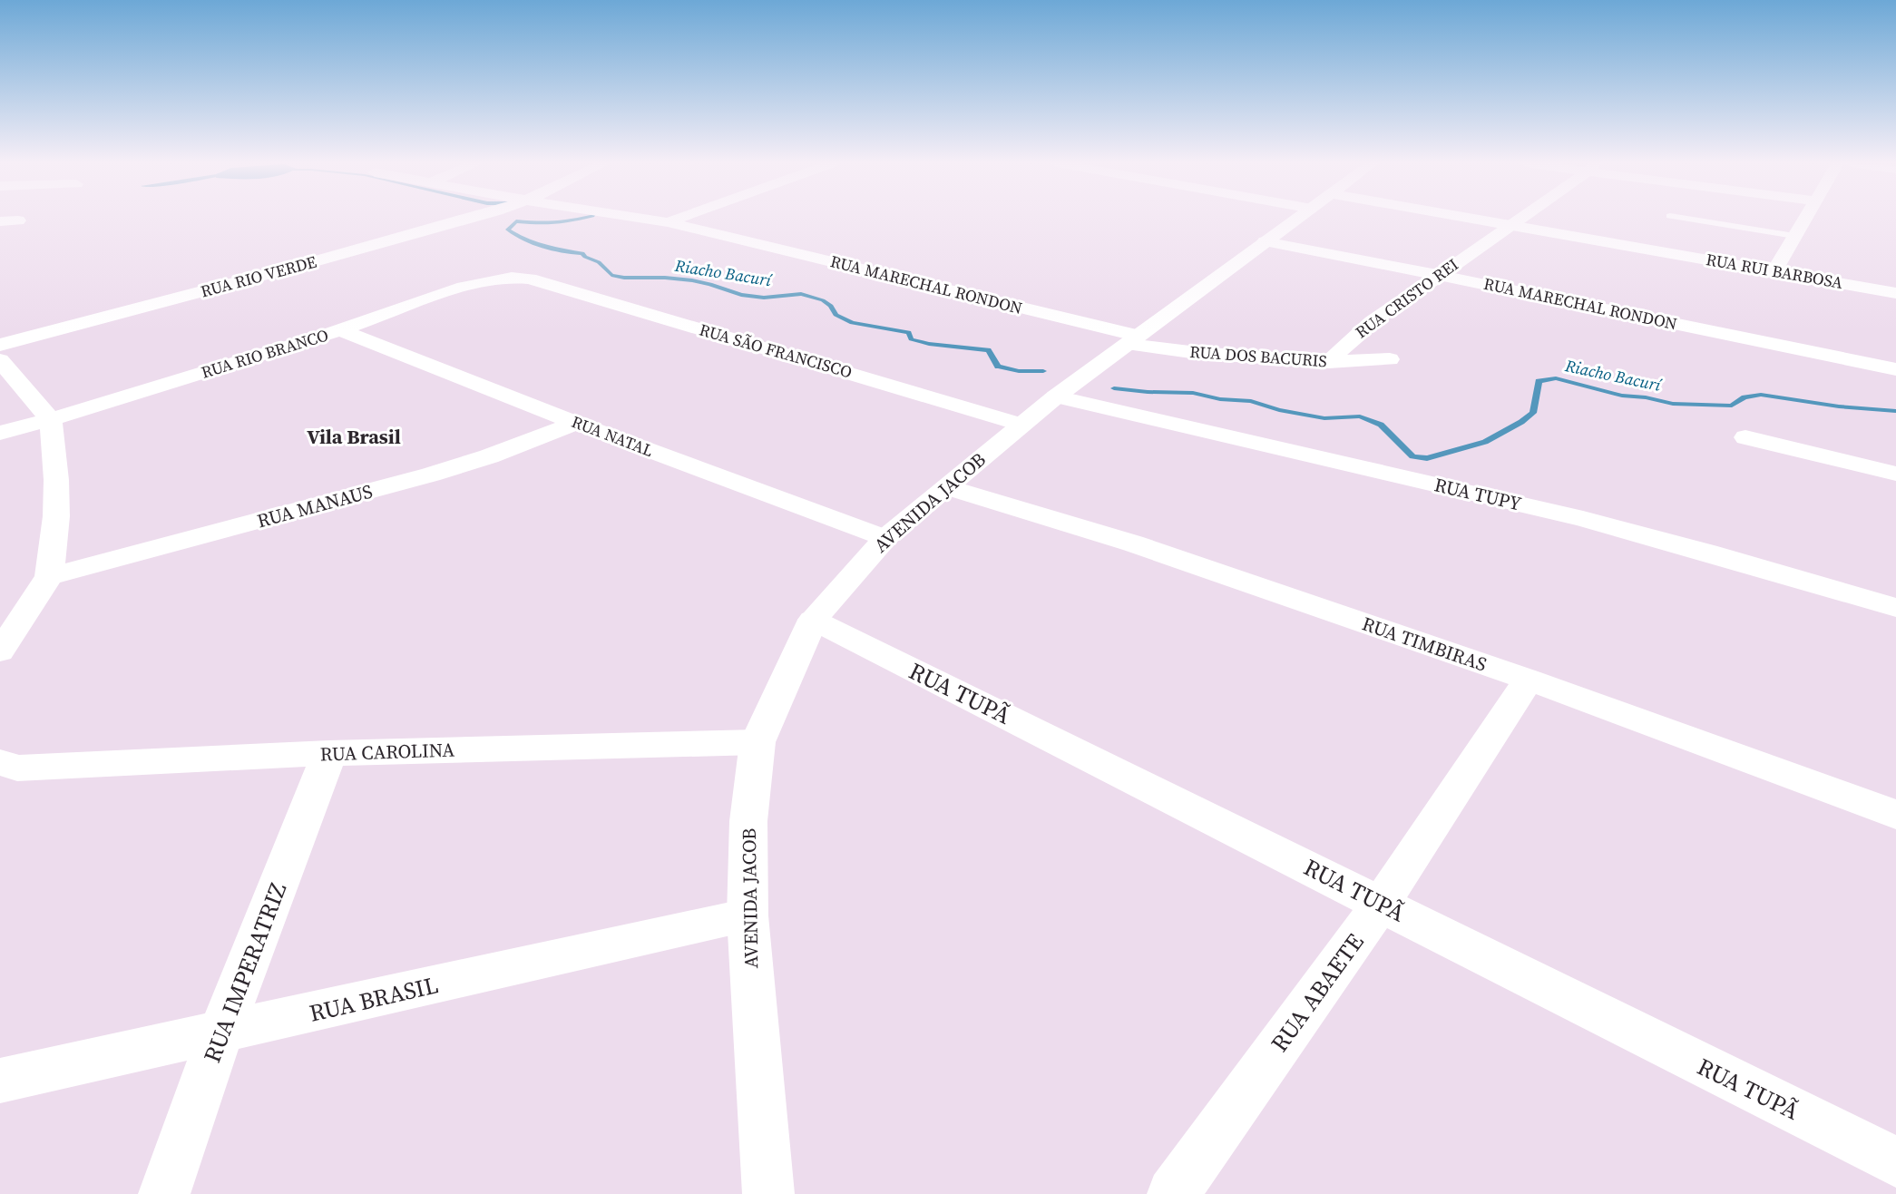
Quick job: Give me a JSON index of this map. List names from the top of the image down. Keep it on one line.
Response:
{"streets":{"street":["RUA RUI BARBOSA","RUA RIO VERDE","RUA MARECHAL RONDON","RUA CRISTO REI","RUA SÃO FRANCISCO","RUA RIO BRANCO","RUA DOS BACURIS","RUA NATAL","RUA TUPY","AVENIDA JACOB","RUA MANAUS","RUA TIMBIRAS","RUA TUPÃ","RUA CAROLINA","RUA IMPERATRIZ","RUA ABAETE","RUA BRASIL"]},"crossings":[["RUA RUI BARBOSA","RUA CRISTO REI"],["RUA MARECHAL RONDON","RUA CRISTO REI"],["RUA MARECHAL RONDON","RUA DOS BACURIS"],["RUA MARECHAL RONDON","AVENIDA JACOB"],["RUA CRISTO REI","RUA DOS BACURIS"],["RUA SÃO FRANCISCO","RUA RIO BRANCO"],["RUA SÃO FRANCISCO","AVENIDA JACOB"],["RUA RIO BRANCO","RUA NATAL"],["RUA DOS BACURIS","AVENIDA JACOB"],["RUA NATAL","AVENIDA JACOB"],["RUA NATAL","RUA MANAUS"],["RUA TUPY","AVENIDA JACOB"],["AVENIDA JACOB","RUA TIMBIRAS"],["AVENIDA JACOB","RUA TUPÃ"],["AVENIDA JACOB","RUA CAROLINA"],["AVENIDA JACOB","RUA BRASIL"],["RUA TIMBIRAS","RUA ABAETE"],["RUA TUPÃ","RUA ABAETE"],["RUA CAROLINA","RUA IMPERATRIZ"],["RUA IMPERATRIZ","RUA BRASIL"]],"districts":["Vila Brasil"],"water":["Riacho Bacurí"]}
